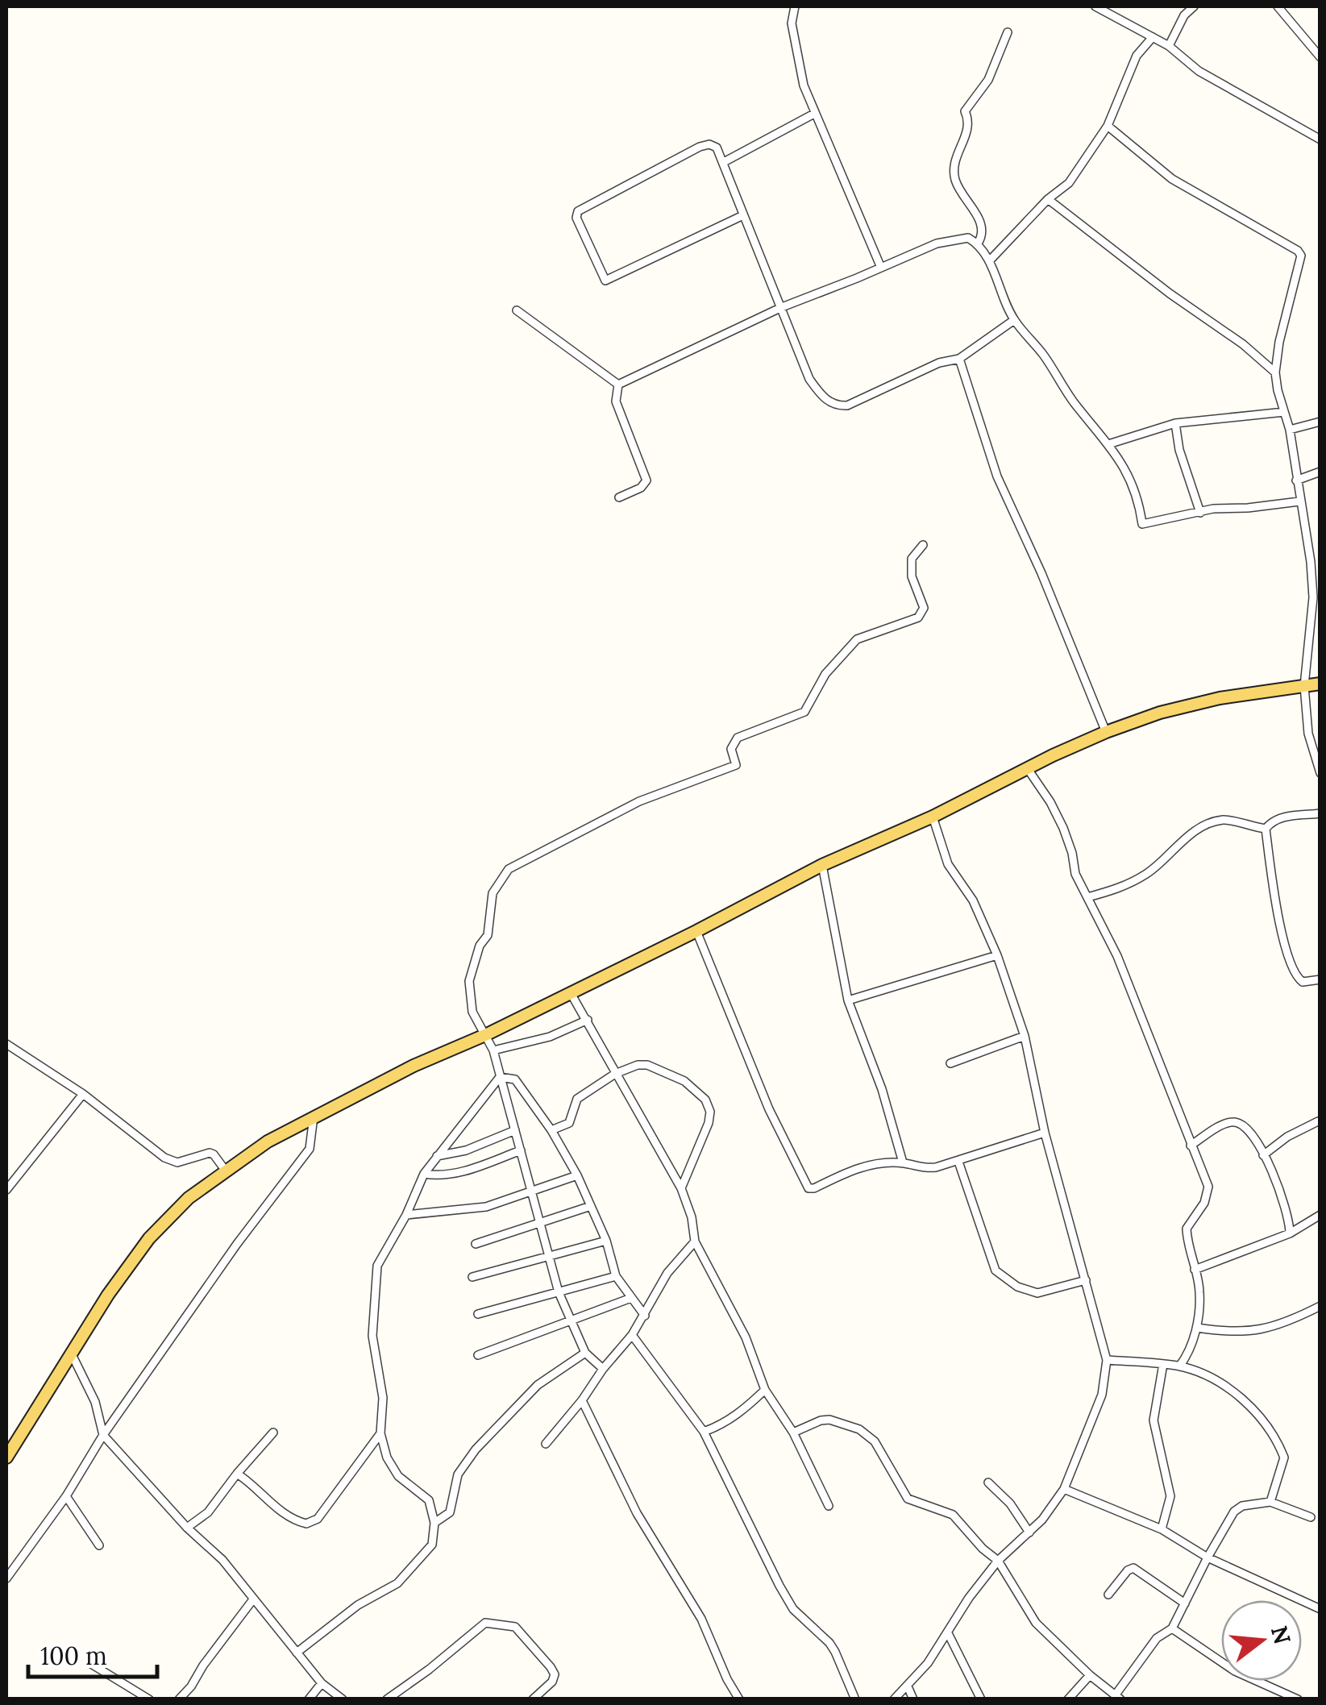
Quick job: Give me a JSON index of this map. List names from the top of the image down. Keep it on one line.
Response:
{"scale_bar":"100 m","north":"right"}
